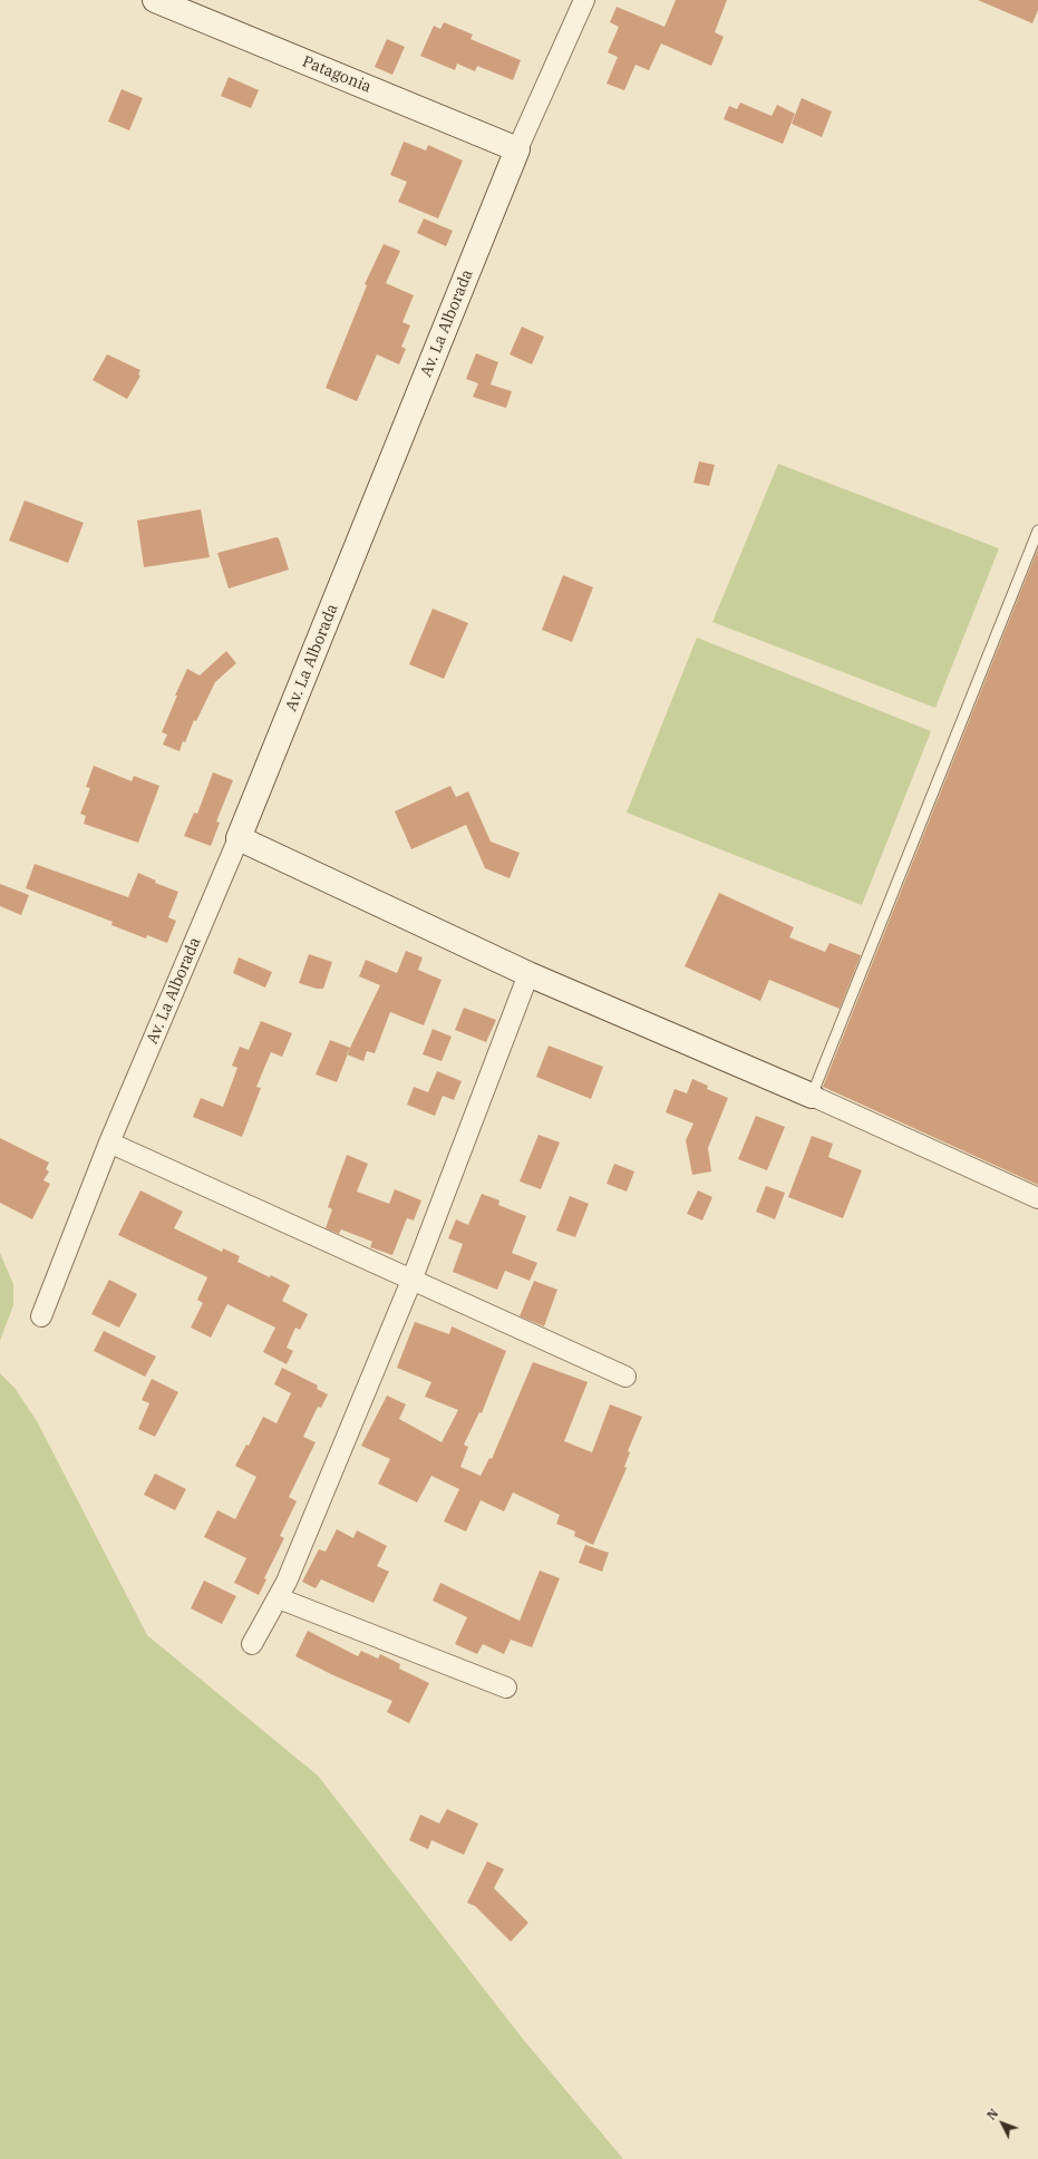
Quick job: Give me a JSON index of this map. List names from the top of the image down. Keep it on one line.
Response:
{"streets":{"main road":["Patagonia","Av. La Alborada"]},"crossings":[["Patagonia","Av. La Alborada"]],"north":"top left"}
